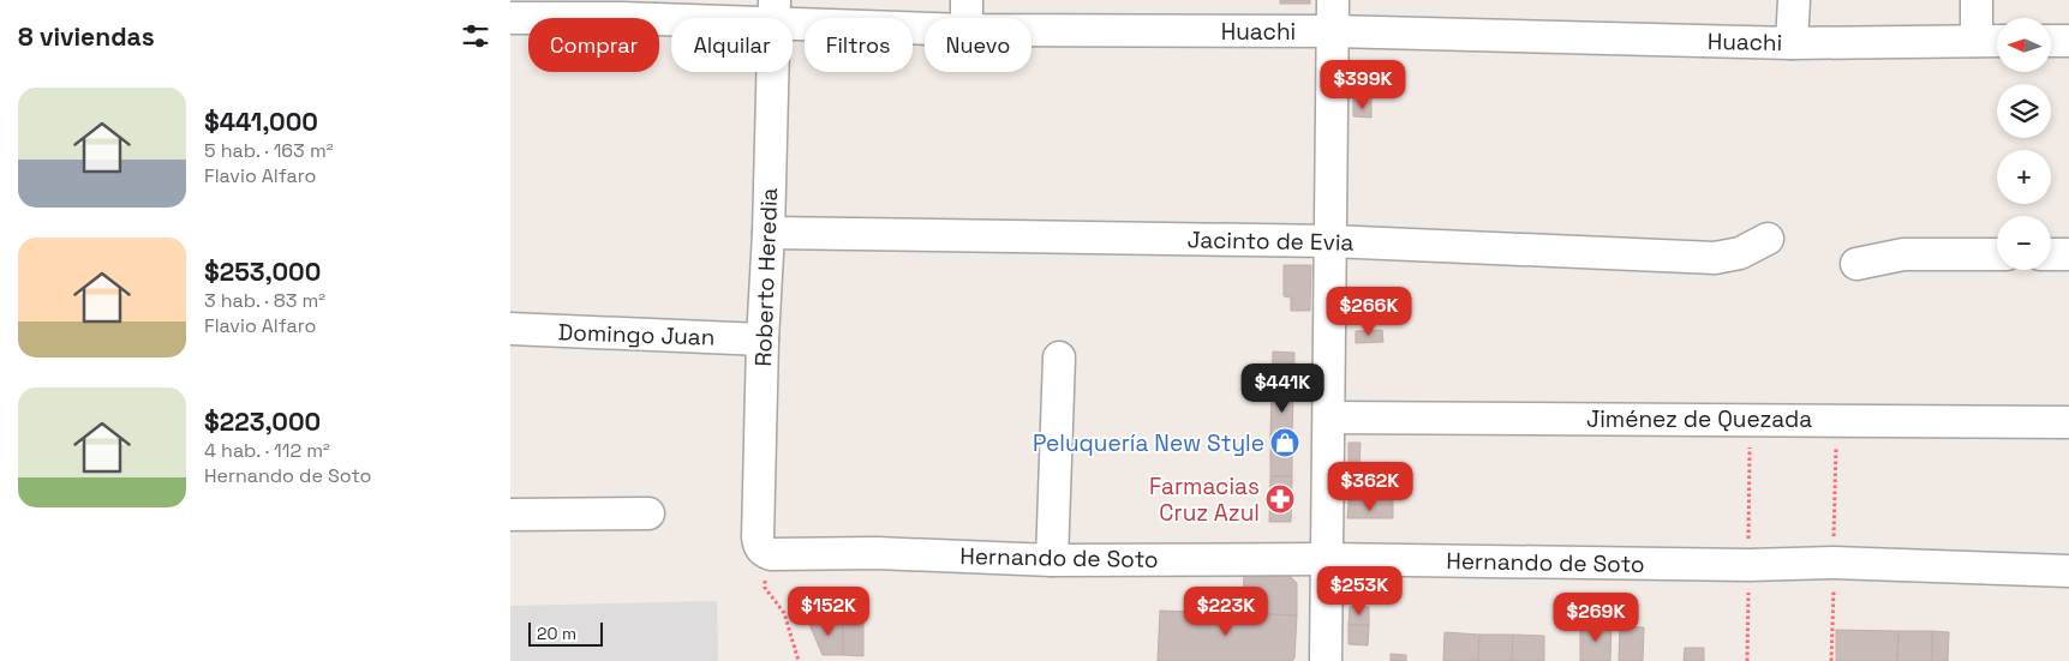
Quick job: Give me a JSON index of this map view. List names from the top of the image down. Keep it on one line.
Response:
{"streets":{"street":["Huachi","Jacinto de Evia","Roberto Heredia","Domingo Juan","Jiménez de Quezada","Hernando de Soto"]},"crossings":[["Huachi","Roberto Heredia"],["Jacinto de Evia","Roberto Heredia"],["Roberto Heredia","Domingo Juan"],["Roberto Heredia","Hernando de Soto"]],"places":{"shop":["Peluquería New Style"],"pharmacy":["Farmacias Cruz Azul"]},"scale_bar":"20 m","north":"left","page":{"heading":"8 viviendas","map_buttons":["+","−"],"chip":["Comprar","Alquilar","Filtros","Nuevo"],"price":["$399K","$266K","$441K","$362K","$253K","$152K","$223K","$269K"],"list":[{"name":"$441,000","note":"5 hab. · 163 m² · Flavio Alfaro"},{"name":"$253,000","note":"3 hab. · 83 m² · Flavio Alfaro"},{"name":"$223,000","note":"4 hab. · 112 m² · Hernando de Soto"}],"scale":"20 m"}}
